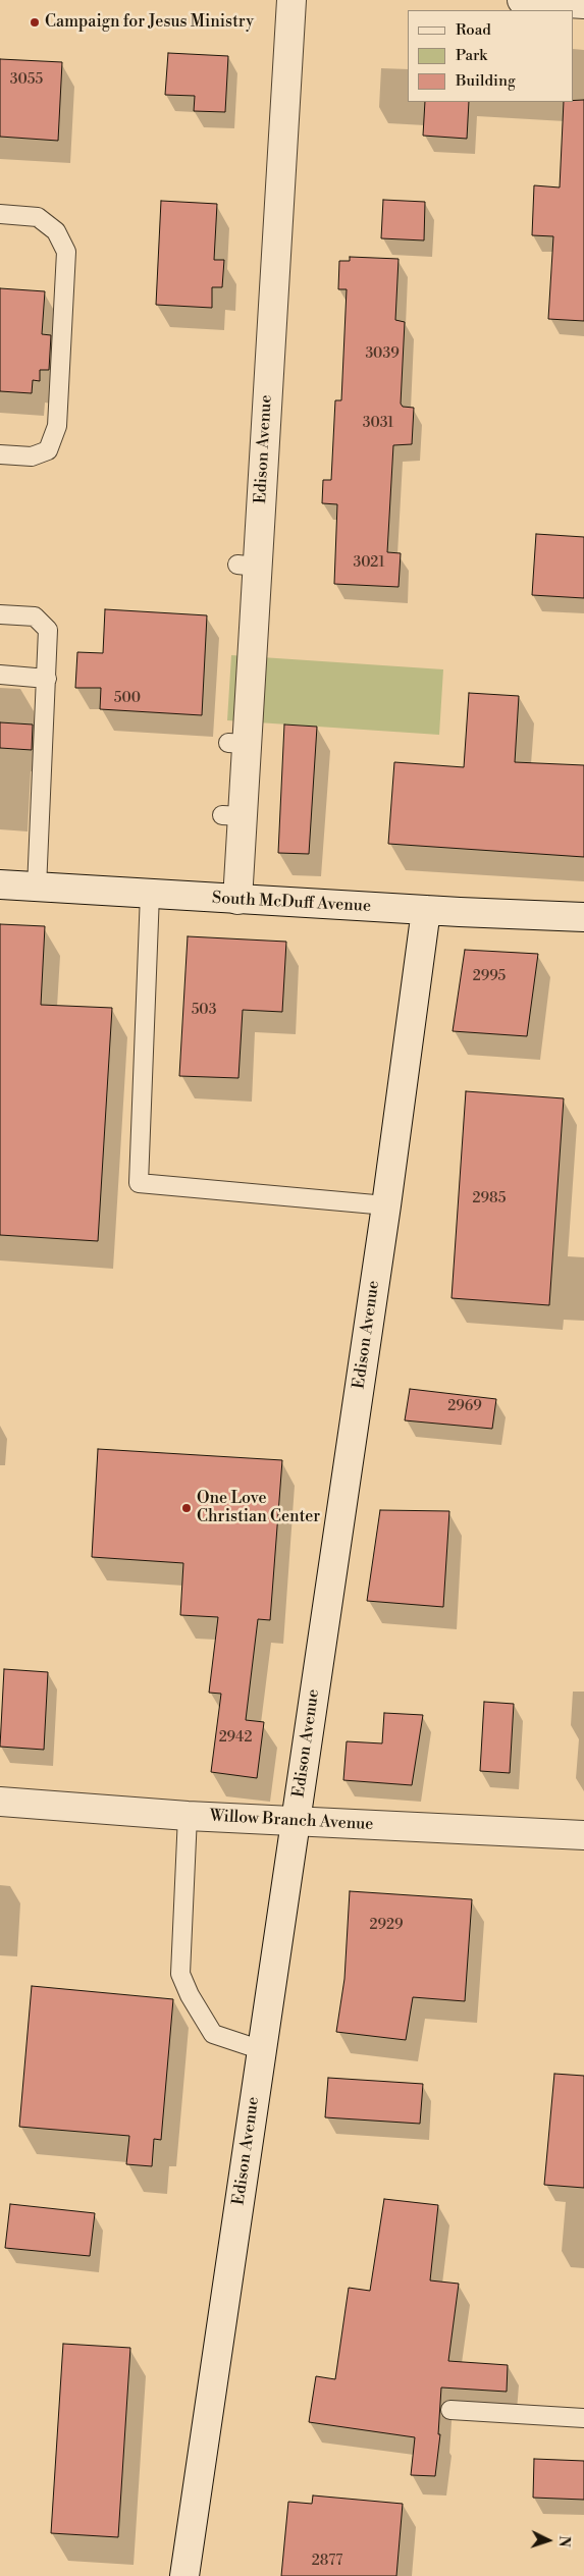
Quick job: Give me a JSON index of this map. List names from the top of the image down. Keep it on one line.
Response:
{"streets":{"main road":["Edison Avenue","South McDuff Avenue","Willow Branch Avenue"]},"crossings":[["Edison Avenue","South McDuff Avenue"],["Edison Avenue","Willow Branch Avenue"]],"places":["Campaign for Jesus Ministry","One Love Christian Center"],"house_numbers":["3055","3039","3031","3021","500","2995","503","2985","2969","2942","2929","2877"],"legend":["Road","Park","Building"],"north":"right"}
